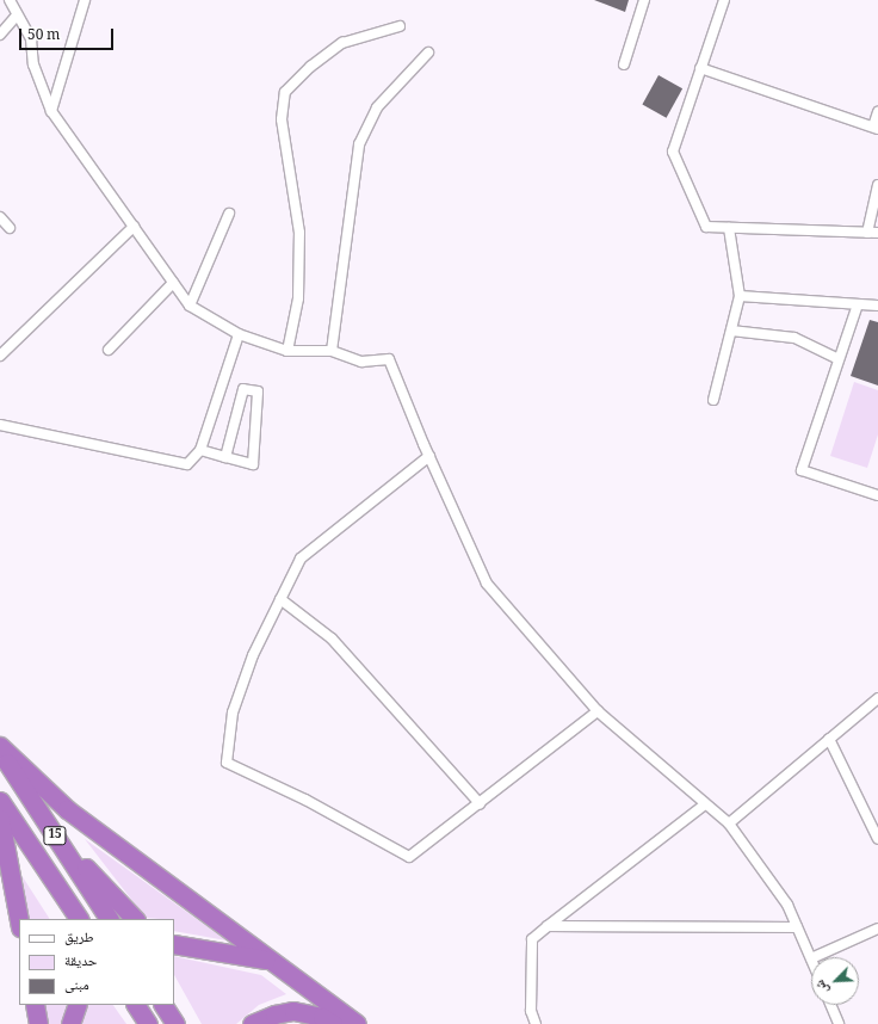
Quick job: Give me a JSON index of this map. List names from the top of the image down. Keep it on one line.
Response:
{"streets":{"highway":["15"]},"legend":["طريق","حديقة","مبنى"],"scale_bar":"50 m","north":"bottom left"}
